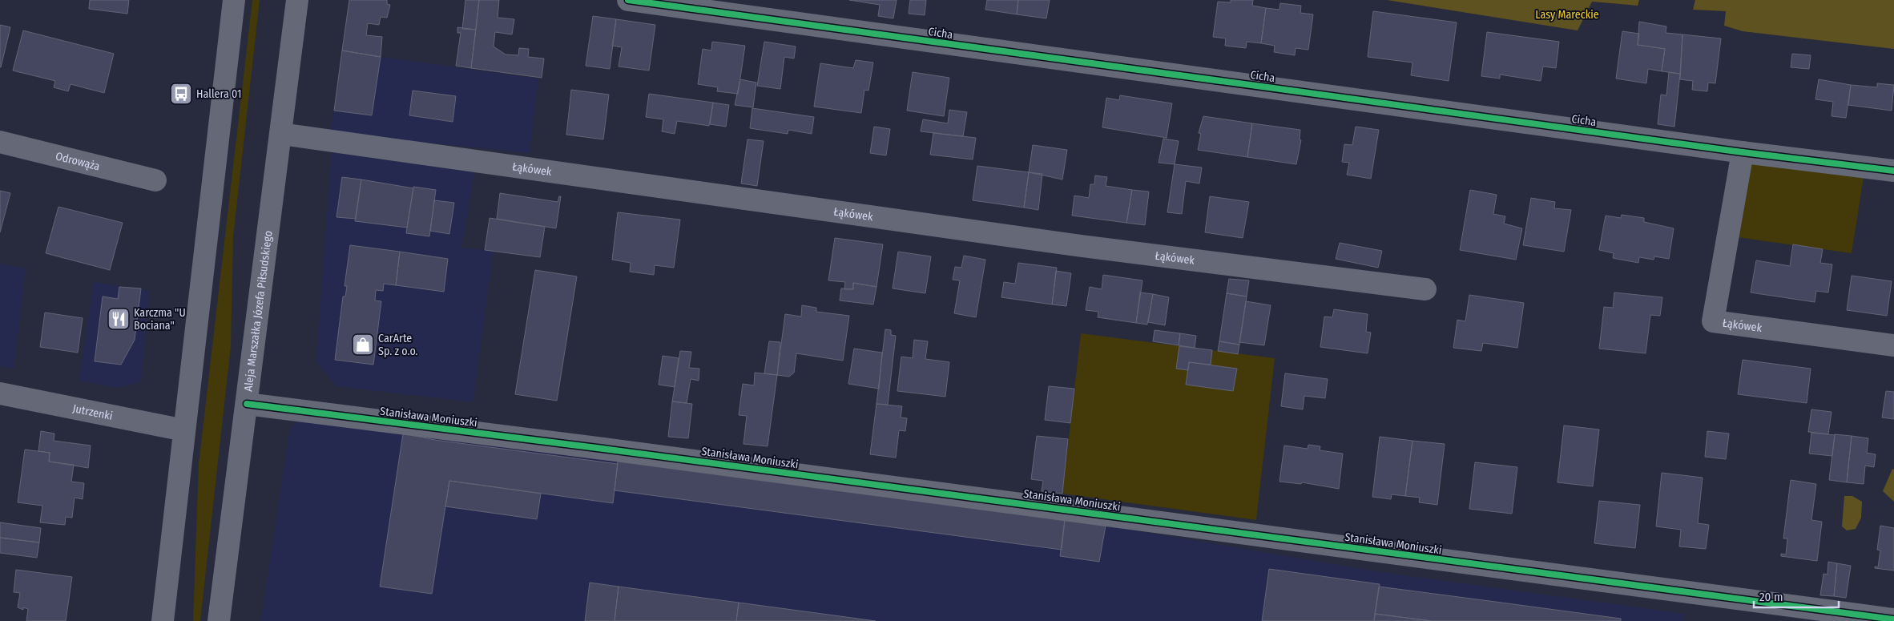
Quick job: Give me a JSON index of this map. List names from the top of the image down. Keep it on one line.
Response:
{"streets":{"street":["Cicha","Odrowąża","Łąkówek","Aleja Marszałka Józefa Piłsudskiego","Jutrzenki","Stanisława Moniuszki"]},"crossings":[["Cicha","Łąkówek"],["Łąkówek","Aleja Marszałka Józefa Piłsudskiego"],["Aleja Marszałka Józefa Piłsudskiego","Stanisława Moniuszki"]],"parks":["Lasy Mareckie"],"places":{"bus stop":["Hallera 01"],"restaurant":["Karczma \"U Bociana\""],"shop":["CarArte Sp. z o.o."]},"scale_bar":"20 m"}
